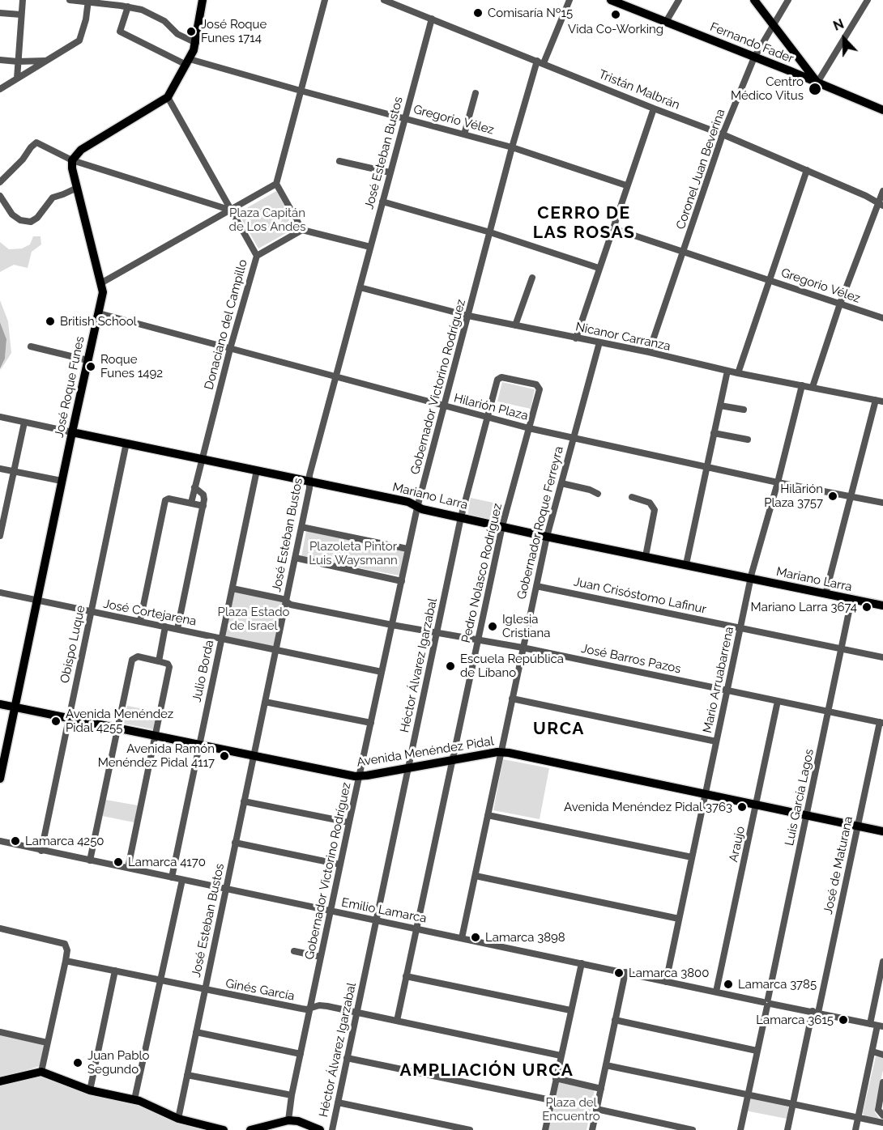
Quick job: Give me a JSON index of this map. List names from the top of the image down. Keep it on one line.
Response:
{"streets":{"main road":["Fernando Fader","José Roque Funes","Mariano Larra","Avenida Menéndez Pidal"],"street":["Tristán Malbrán","Gregorio Vélez","José Esteban Bustos","Coronel Juan Beverina","Donaciano del Campillo","Nicanor Carranza","Gobernador Victorino Rodríguez","Hilarión Plaza","Gobernador Roque Ferreyra","Pedro Nolasco Rodríguez","Juan Crisóstomo Lafinur","José Cortejarena","Obispo Luque","José Barros Pazos","Héctor Álvarez Igarzabal","Julio Borda","Mario Arruabarrena","Luis García Lagos","Araujo","José de Maturana","Emilio Lamarca","Ginés García"]},"crossings":[["Fernando Fader","Coronel Juan Beverina"],["Tristán Malbrán","José Esteban Bustos"],["Tristán Malbrán","Coronel Juan Beverina"],["Tristán Malbrán","Gobernador Victorino Rodríguez"],["Gregorio Vélez","José Esteban Bustos"],["Gregorio Vélez","Coronel Juan Beverina"],["Gregorio Vélez","Gobernador Victorino Rodríguez"],["José Esteban Bustos","Nicanor Carranza"],["José Esteban Bustos","Hilarión Plaza"],["José Esteban Bustos","Mariano Larra"],["José Esteban Bustos","José Cortejarena"],["José Esteban Bustos","José Barros Pazos"],["José Esteban Bustos","Avenida Menéndez Pidal"],["José Esteban Bustos","Emilio Lamarca"],["José Esteban Bustos","Ginés García"],["Coronel Juan Beverina","Nicanor Carranza"],["Donaciano del Campillo","Hilarión Plaza"],["Donaciano del Campillo","Mariano Larra"],["Nicanor Carranza","Gobernador Victorino Rodríguez"],["Nicanor Carranza","Gobernador Roque Ferreyra"],["Nicanor Carranza","Mario Arruabarrena"],["José Roque Funes","Hilarión Plaza"],["José Roque Funes","Mariano Larra"],["José Roque Funes","José Cortejarena"],["José Roque Funes","Avenida Menéndez Pidal"],["Gobernador Victorino Rodríguez","Hilarión Plaza"],["Gobernador Victorino Rodríguez","Mariano Larra"],["Gobernador Victorino Rodríguez","José Cortejarena"],["Gobernador Victorino Rodríguez","José Barros Pazos"],["Gobernador Victorino Rodríguez","Avenida Menéndez Pidal"],["Gobernador Victorino Rodríguez","Emilio Lamarca"],["Gobernador Victorino Rodríguez","Ginés García"],["Hilarión Plaza","Gobernador Roque Ferreyra"],["Hilarión Plaza","Pedro Nolasco Rodríguez"],["Hilarión Plaza","Héctor Álvarez Igarzabal"],["Hilarión Plaza","Mario Arruabarrena"],["Mariano Larra","Gobernador Roque Ferreyra"],["Mariano Larra","Pedro Nolasco Rodríguez"],["Mariano Larra","Obispo Luque"],["Mariano Larra","Héctor Álvarez Igarzabal"],["Mariano Larra","Julio Borda"],["Mariano Larra","Mario Arruabarrena"],["Mariano Larra","Luis García Lagos"],["Gobernador Roque Ferreyra","Juan Crisóstomo Lafinur"],["Gobernador Roque Ferreyra","José Barros Pazos"],["Gobernador Roque Ferreyra","Avenida Menéndez Pidal"],["Gobernador Roque Ferreyra","Emilio Lamarca"],["Pedro Nolasco Rodríguez","José Barros Pazos"],["Pedro Nolasco Rodríguez","Héctor Álvarez Igarzabal"],["Pedro Nolasco Rodríguez","Avenida Menéndez Pidal"],["Pedro Nolasco Rodríguez","Emilio Lamarca"],["Pedro Nolasco Rodríguez","Ginés García"],["Juan Crisóstomo Lafinur","Mario Arruabarrena"],["Juan Crisóstomo Lafinur","Luis García Lagos"],["José Cortejarena","Obispo Luque"],["José Cortejarena","Julio Borda"],["Obispo Luque","Avenida Menéndez Pidal"],["Obispo Luque","Emilio Lamarca"],["José Barros Pazos","Héctor Álvarez Igarzabal"],["José Barros Pazos","Julio Borda"],["José Barros Pazos","Mario Arruabarrena"],["José Barros Pazos","Luis García Lagos"],["José Barros Pazos","Araujo"],["José Barros Pazos","José de Maturana"],["Héctor Álvarez Igarzabal","Avenida Menéndez Pidal"],["Héctor Álvarez Igarzabal","Emilio Lamarca"],["Héctor Álvarez Igarzabal","Ginés García"],["Julio Borda","Avenida Menéndez Pidal"],["Julio Borda","Emilio Lamarca"],["Mario Arruabarrena","Avenida Menéndez Pidal"],["Mario Arruabarrena","Emilio Lamarca"],["Avenida Menéndez Pidal","Luis García Lagos"],["Avenida Menéndez Pidal","Araujo"],["Avenida Menéndez Pidal","José de Maturana"],["Luis García Lagos","Emilio Lamarca"],["Araujo","Emilio Lamarca"],["José de Maturana","Emilio Lamarca"]],"districts":["CERRO DE LAS ROSAS","URCA","AMPLIACIÓN URCA"],"parks":["Plaza Capitán de Los Andes","Plazoleta Pintor Luis Waysmann","Plaza Estado de Israel","Plaza del Encuentro"],"places":["Comisaría Nº15","Vida Co-Working","José Roque Funes 1714","Centro Médico Vitus","British School","Roque Funes 1492","Hilarión Plaza 3757","Mariano Larra 3674","Iglesia Cristiana","Escuela República de Líbano","Avenida Menéndez Pidal 4255","Avenida Ramón Menéndez Pidal 4117","Avenida Menéndez Pidal 3763","Lamarca 4250","Lamarca 4170","Lamarca 3898","Lamarca 3800","Lamarca 3785","Lamarca 3615","Juan Pablo Segundo"],"north":"top"}
